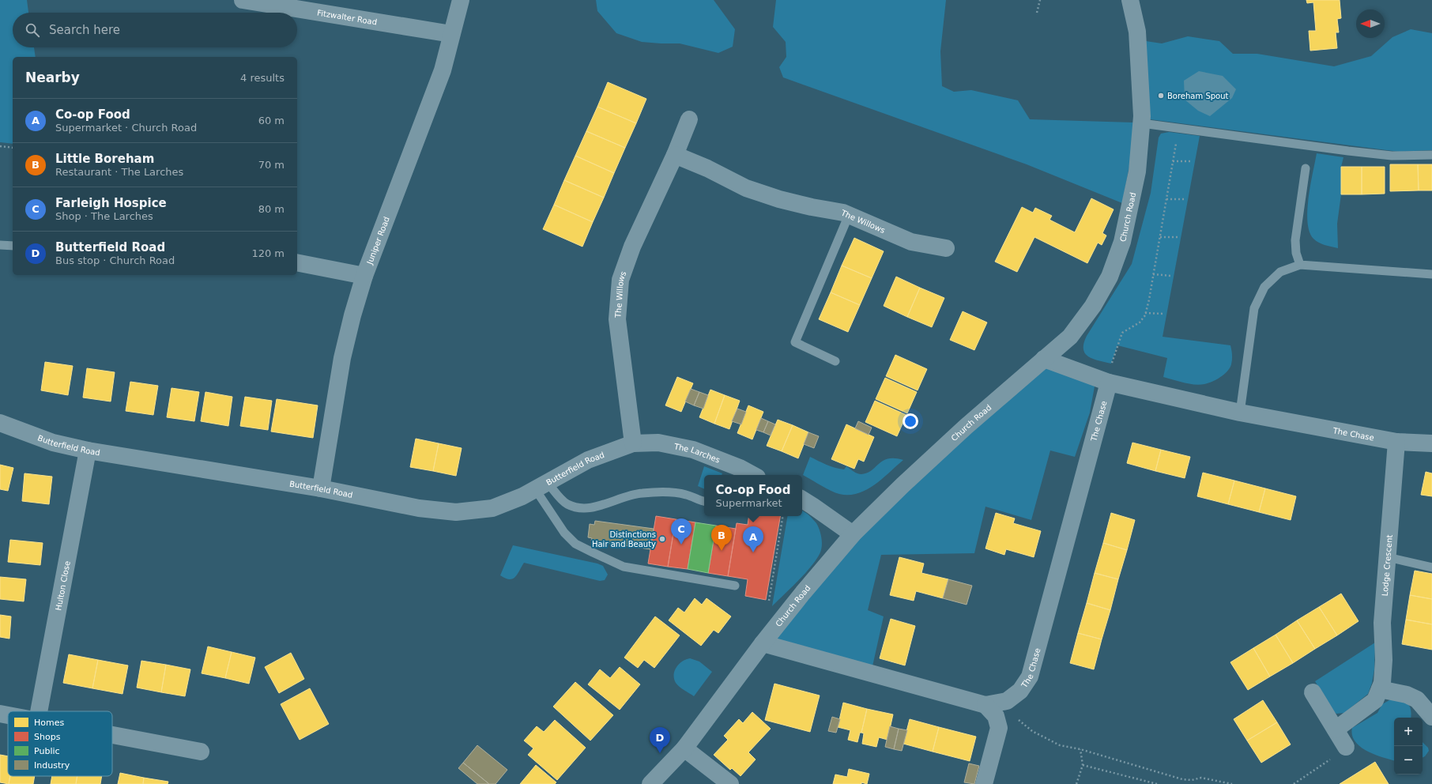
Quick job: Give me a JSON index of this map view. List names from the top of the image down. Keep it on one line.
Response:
{"streets":{"street":["Fitzwalter Road","Church Road","The Willows","Juniper Road","The Chase","Butterfield Road","The Larches","Lodge Crescent","Hulton Close"]},"crossings":[["Fitzwalter Road","Juniper Road"],["Church Road","The Chase"],["The Willows","Butterfield Road"],["The Willows","The Larches"],["Juniper Road","Butterfield Road"],["The Chase","Lodge Crescent"],["Butterfield Road","The Larches"],["Butterfield Road","Hulton Close"]],"places":["Boreham Spout","Distinctions Hair and Beauty"],"legend":["Homes","Shops","Public","Industry"],"north":"left","page":{"search":"Search here","heading":["Nearby","4 results"],"list":[{"mark":"A","name":"Co-op Food","note":"Supermarket · Church Road","value":"60 m"},{"mark":"B","name":"Little Boreham","note":"Restaurant · The Larches","value":"70 m"},{"mark":"C","name":"Farleigh Hospice","note":"Shop · The Larches","value":"80 m"},{"mark":"D","name":"Butterfield Road","note":"Bus stop · Church Road","value":"120 m"}],"popup":["Co-op Food","Supermarket"],"pins":["C","B","A","D"],"map_buttons":["+","−"]}}
